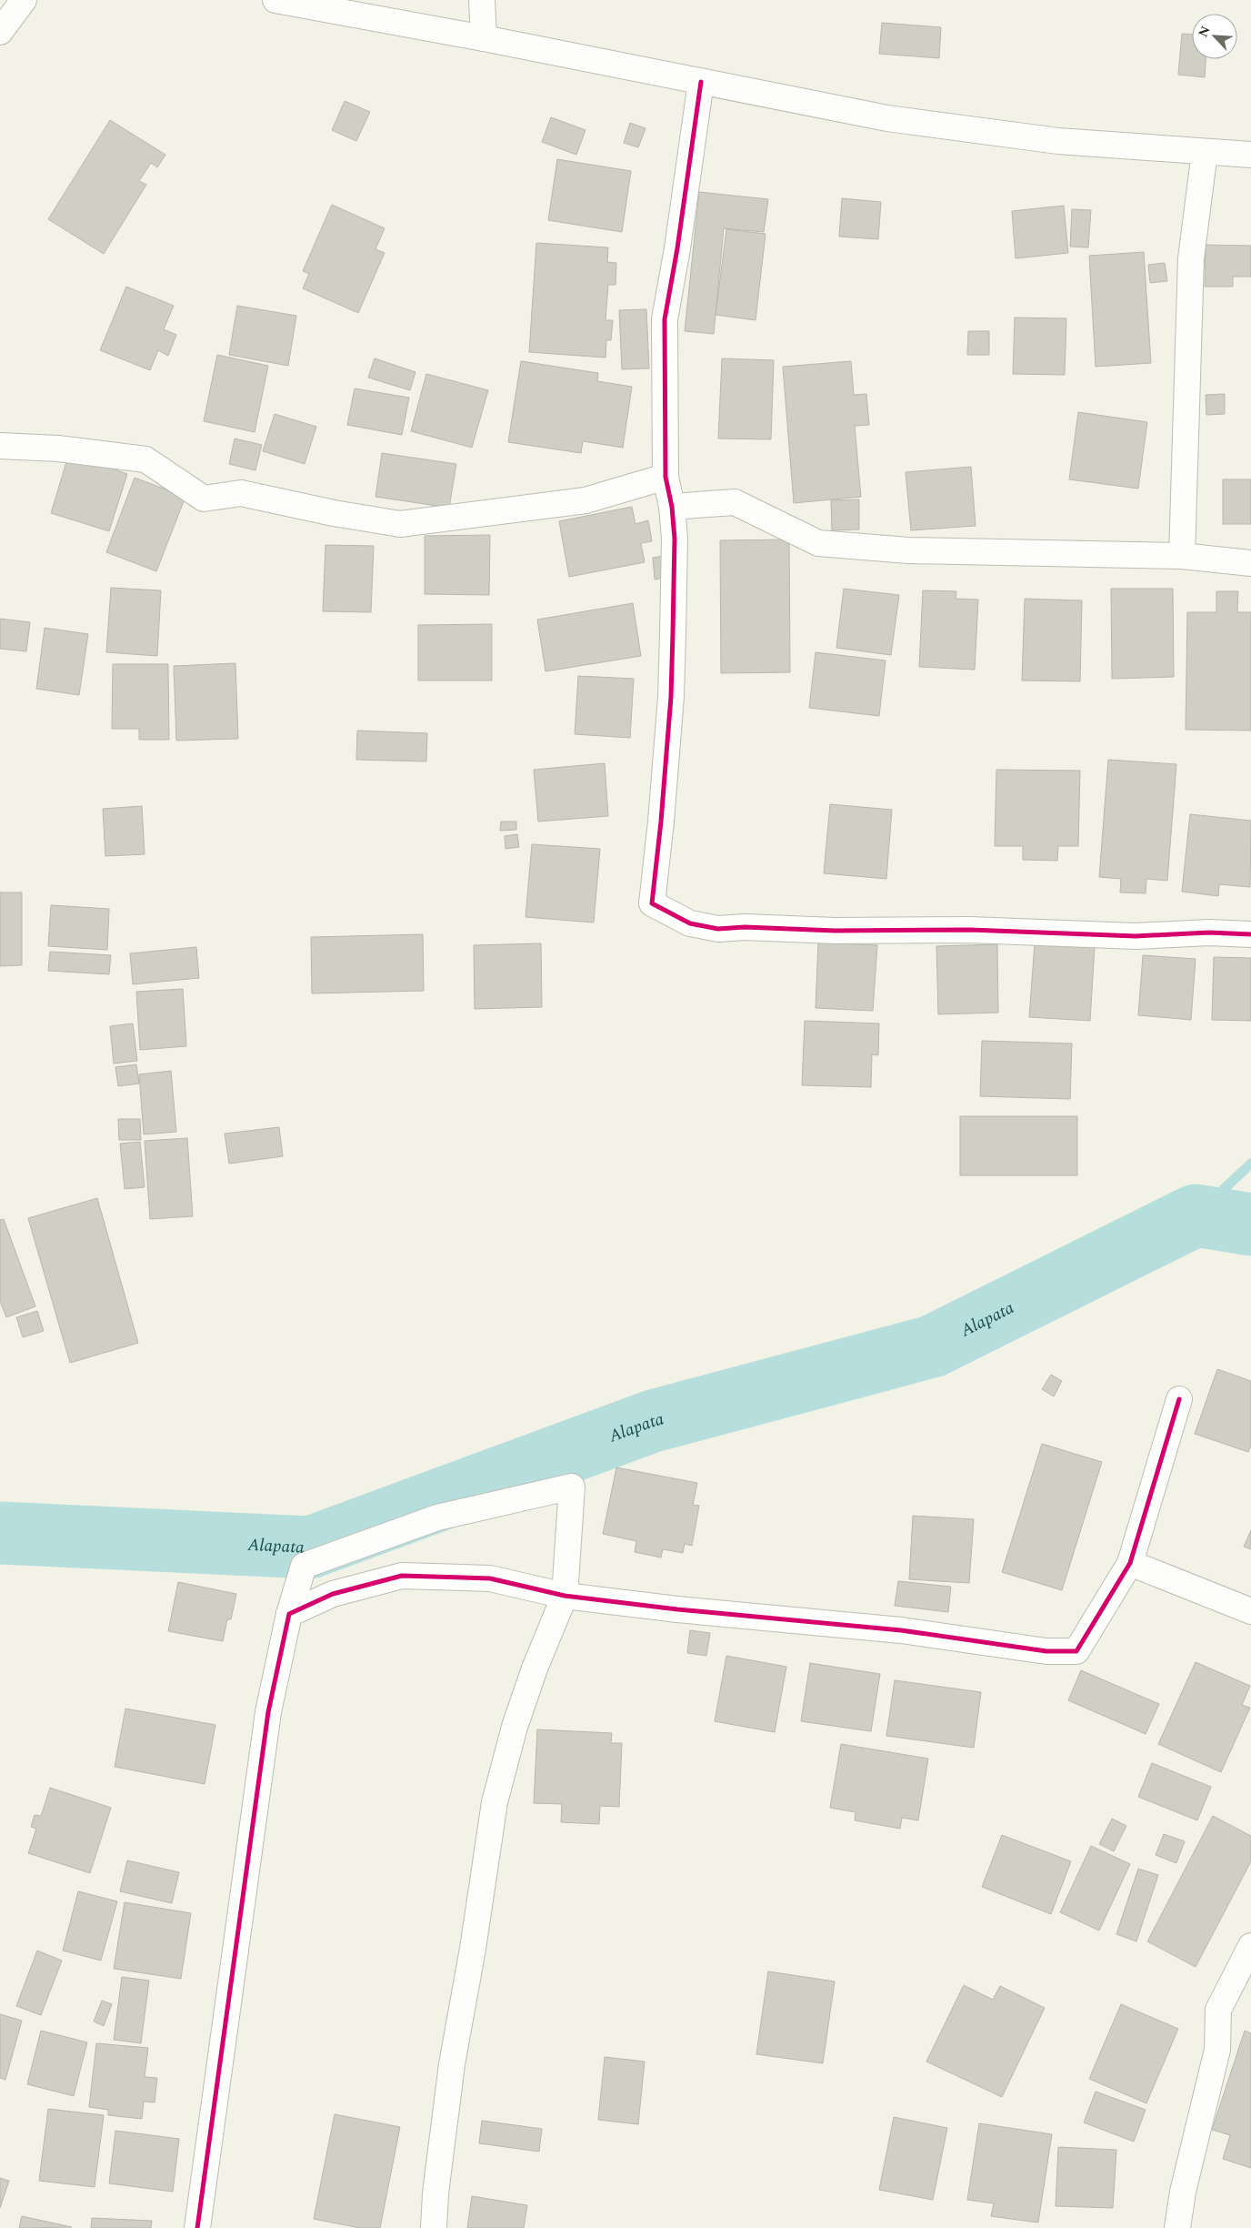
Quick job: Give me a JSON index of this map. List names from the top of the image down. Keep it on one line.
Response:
{"water":["Alapata"],"north":"top left"}
